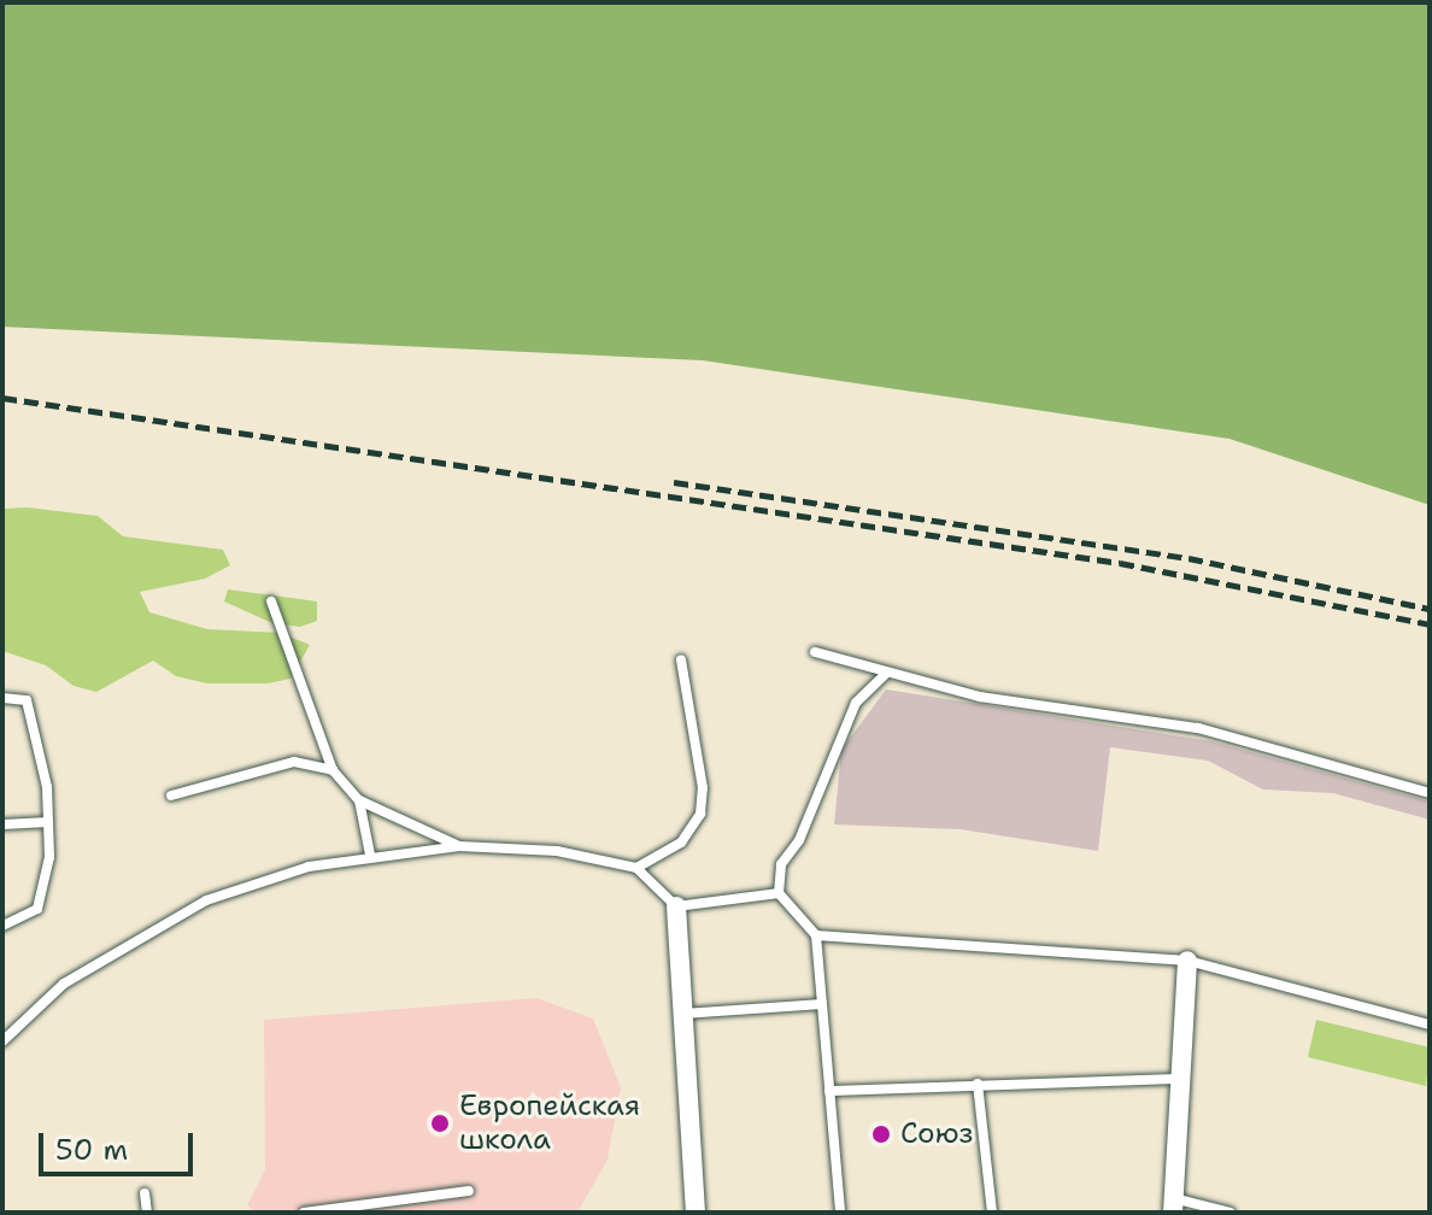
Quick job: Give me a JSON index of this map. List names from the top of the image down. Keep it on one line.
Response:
{"places":["Европейская школа","Союз"],"scale_bar":"50 m"}
